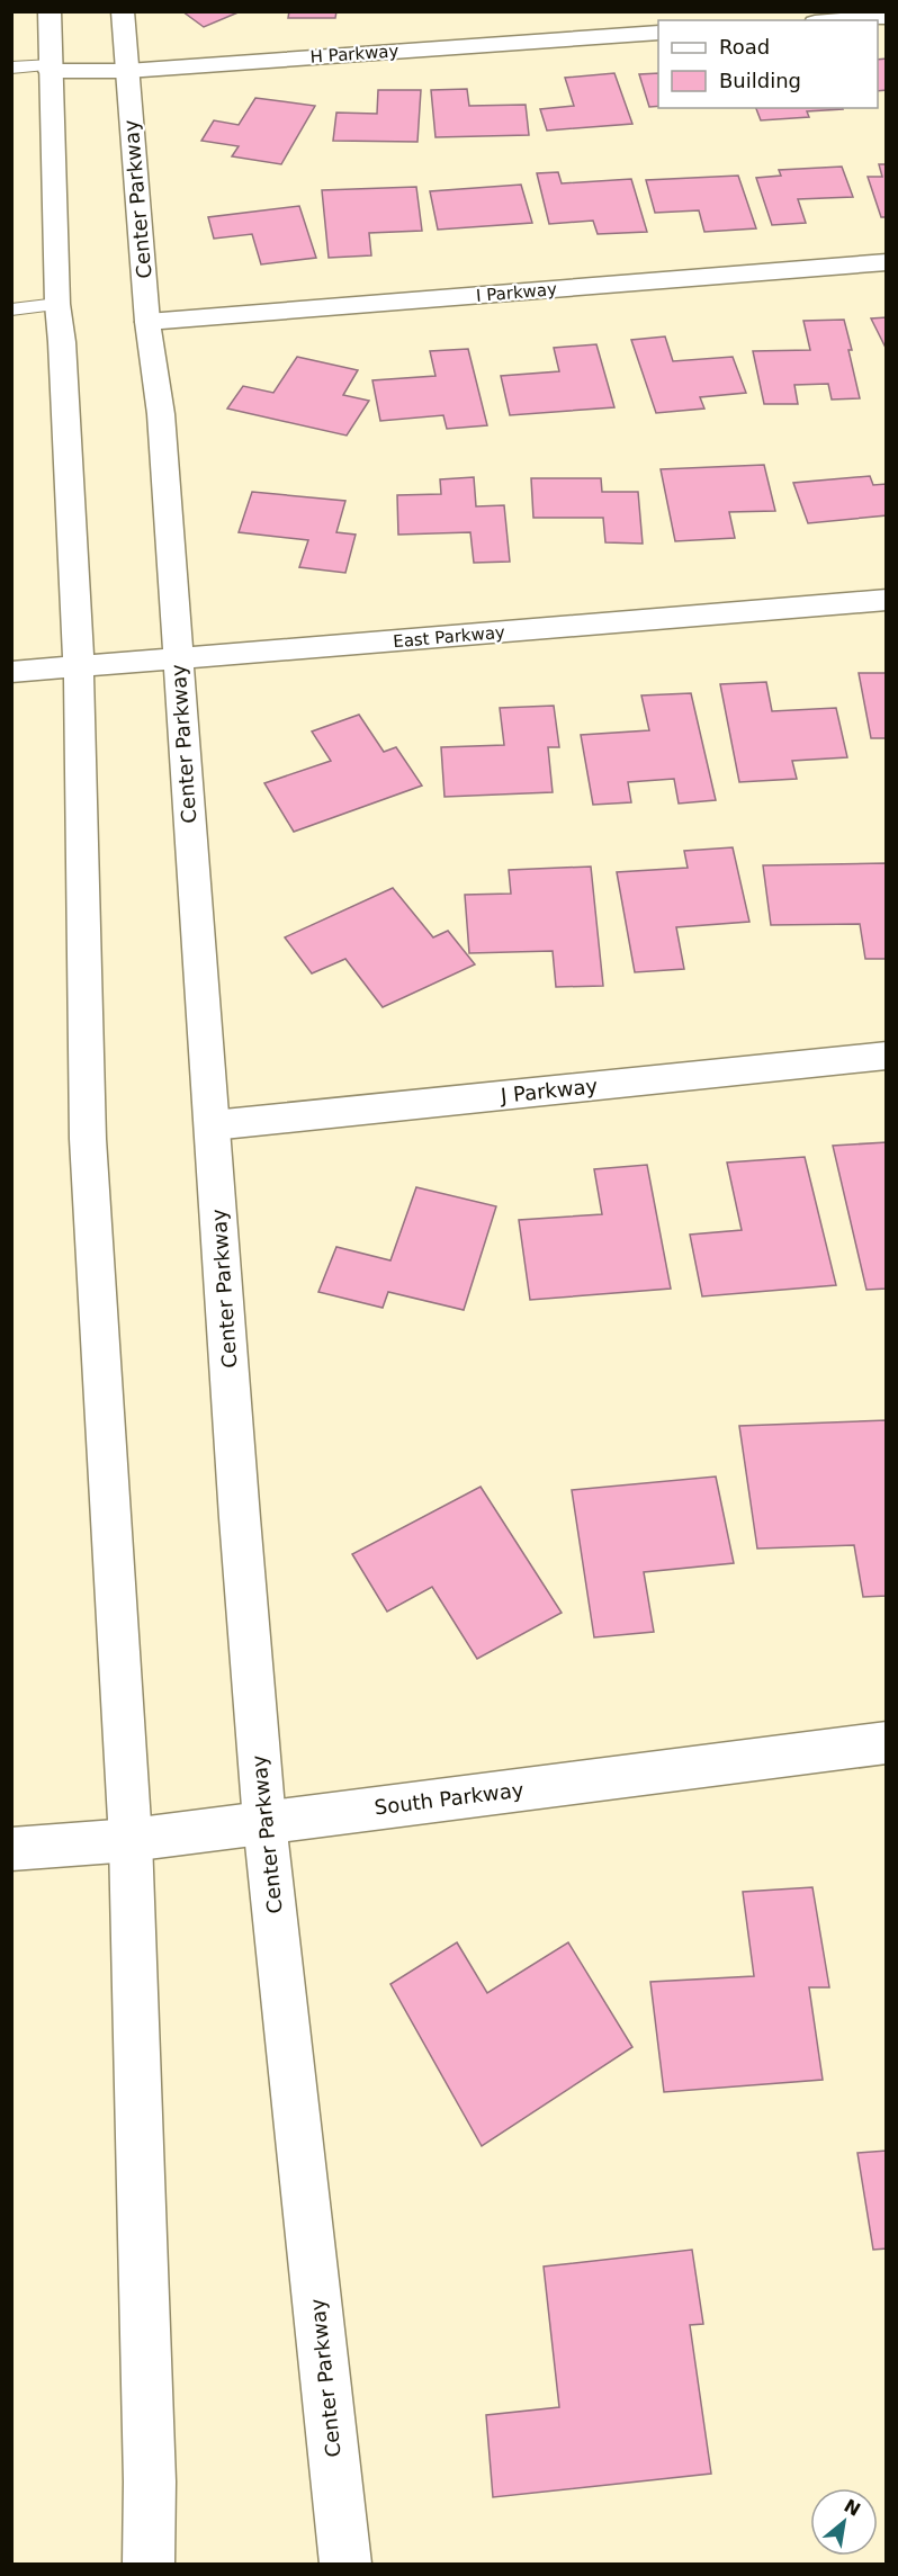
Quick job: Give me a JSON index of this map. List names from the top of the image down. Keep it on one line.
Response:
{"streets":{"street":["H Parkway","Center Parkway","I Parkway","East Parkway","J Parkway","South Parkway"]},"crossings":[["H Parkway","Center Parkway"],["Center Parkway","I Parkway"],["Center Parkway","East Parkway"],["Center Parkway","J Parkway"],["Center Parkway","South Parkway"]],"legend":["Road","Building"],"north":"top right"}
